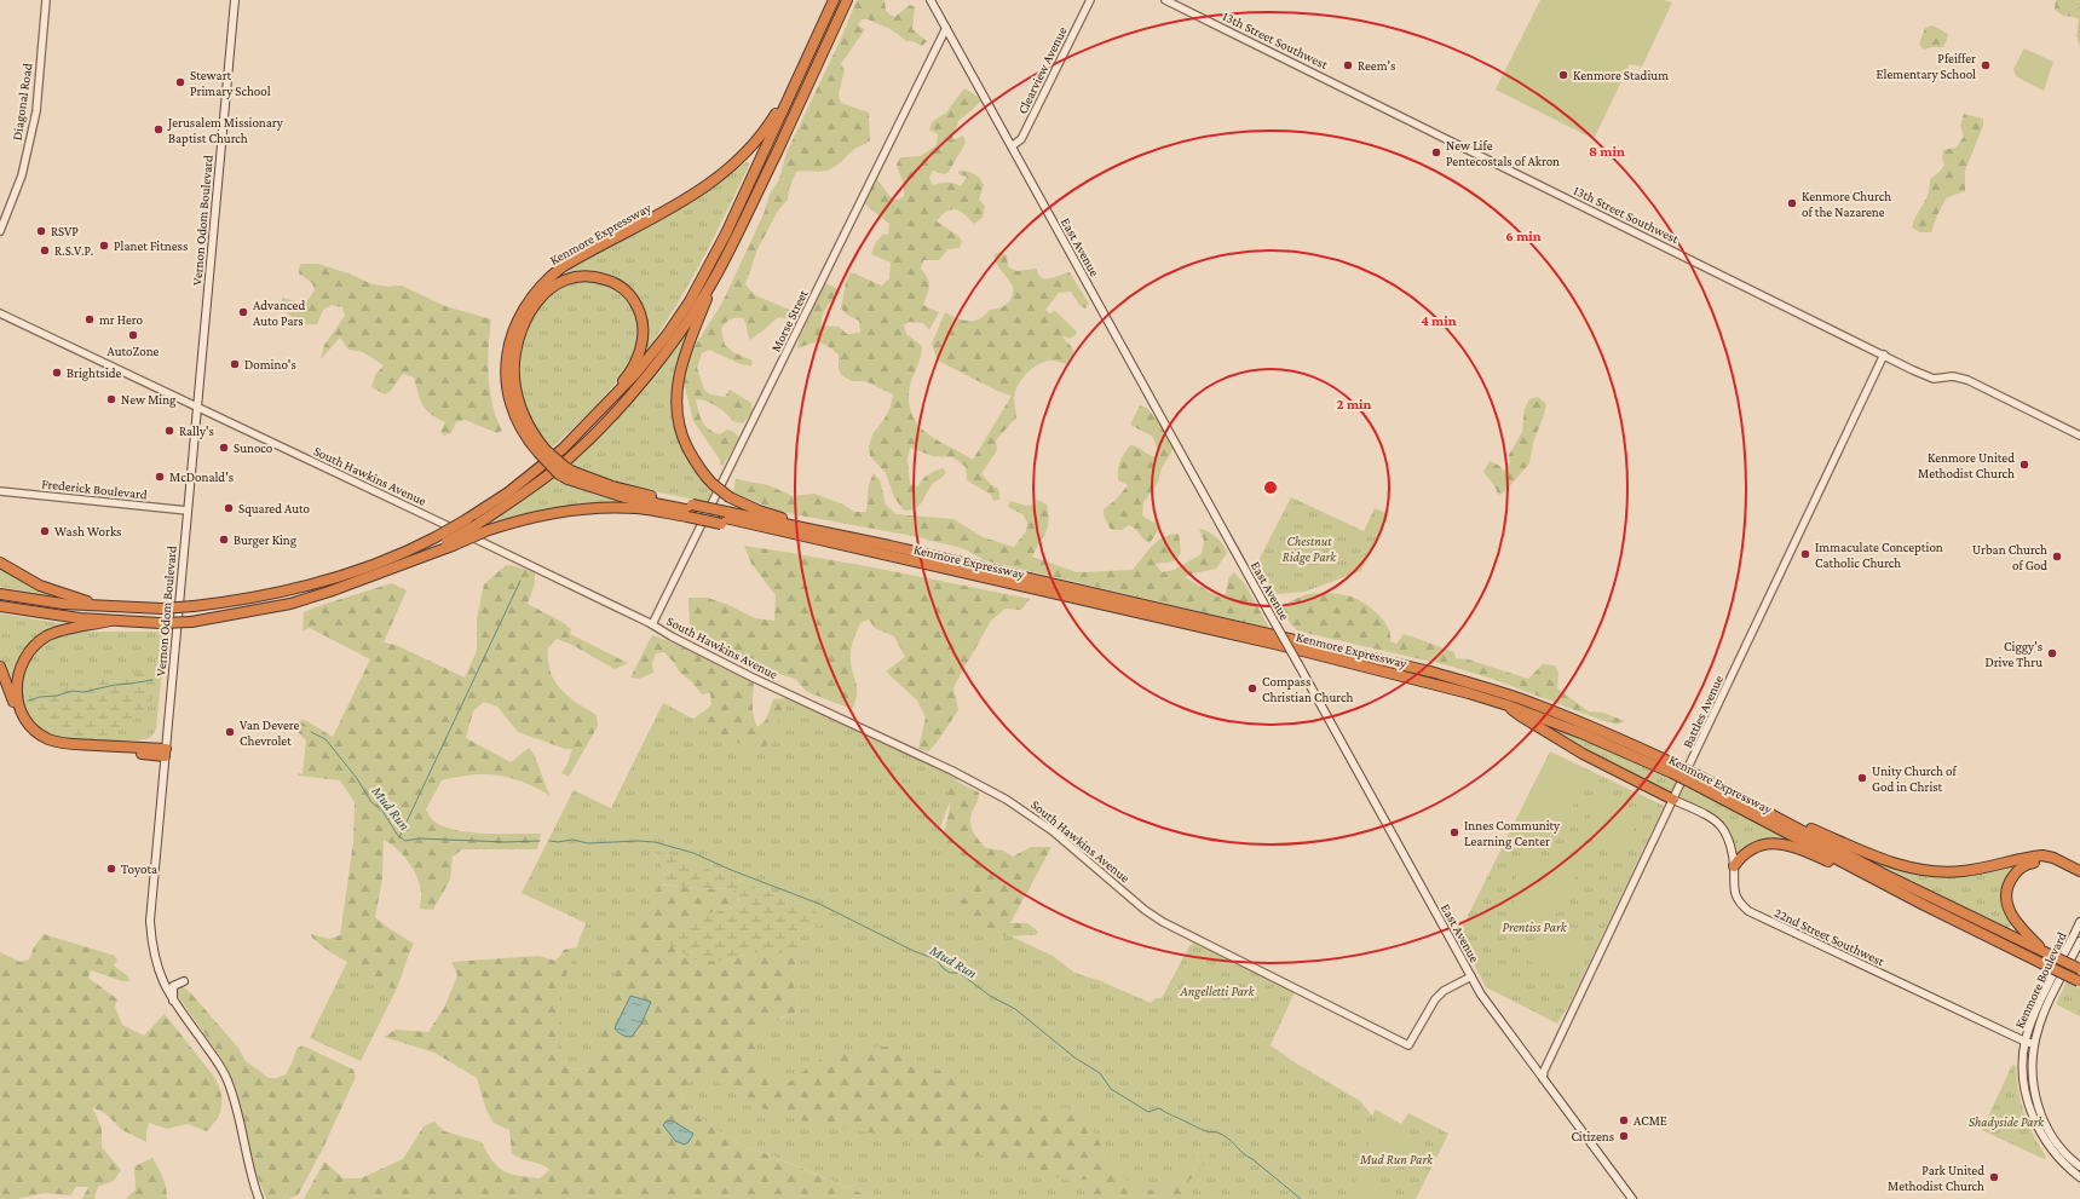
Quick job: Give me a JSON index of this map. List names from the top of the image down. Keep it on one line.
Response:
{"streets":{"highway":["Kenmore Expressway"],"main road":["Vernon Odom Boulevard","East Avenue","22nd Street Southwest","Kenmore Boulevard"],"street":["13th Street Southwest","Clearview Avenue","Diagonal Road","Morse Street","South Hawkins Avenue","Frederick Boulevard","Battles Avenue"]},"crossings":[["13th Street Southwest","Battles Avenue"],["Clearview Avenue","East Avenue"],["Vernon Odom Boulevard","South Hawkins Avenue"],["Vernon Odom Boulevard","Frederick Boulevard"],["Kenmore Expressway","Kenmore Boulevard"],["East Avenue","Morse Street"],["East Avenue","South Hawkins Avenue"],["East Avenue","Battles Avenue"],["Morse Street","South Hawkins Avenue"],["Battles Avenue","22nd Street Southwest"],["22nd Street Southwest","Kenmore Boulevard"]],"water":["Mud Run"],"parks":["Chestnut Ridge Park","Prentiss Park","Angelletti Park","Shadyside Park","Mud Run Park"],"places":["Reem's","Pfeiffer Elementary School","Kenmore Stadium","Stewart Primary School","Jerusalem Missionary Baptist Church","New Life Pentecostals of Akron","Kenmore Church of the Nazarene","RSVP","Planet Fitness","R.S.V.P.","Advanced Auto Pars","mr Hero","AutoZone","Domino's","Brightside","New Ming","Rally's","Sunoco","Kenmore United Methodist Church","McDonald's","Squared Auto","Wash Works","Burger King","Immaculate Conception Catholic Church","Urban Church of God","Ciggy's Drive Thru","Compass Christian Church","Van Devere Chevrolet","Unity Church of God in Christ","Innes Community Learning Center","Toyota","ACME","Citizens","Park United Methodist Church"],"rings":["8 min","6 min","4 min","2 min"]}
